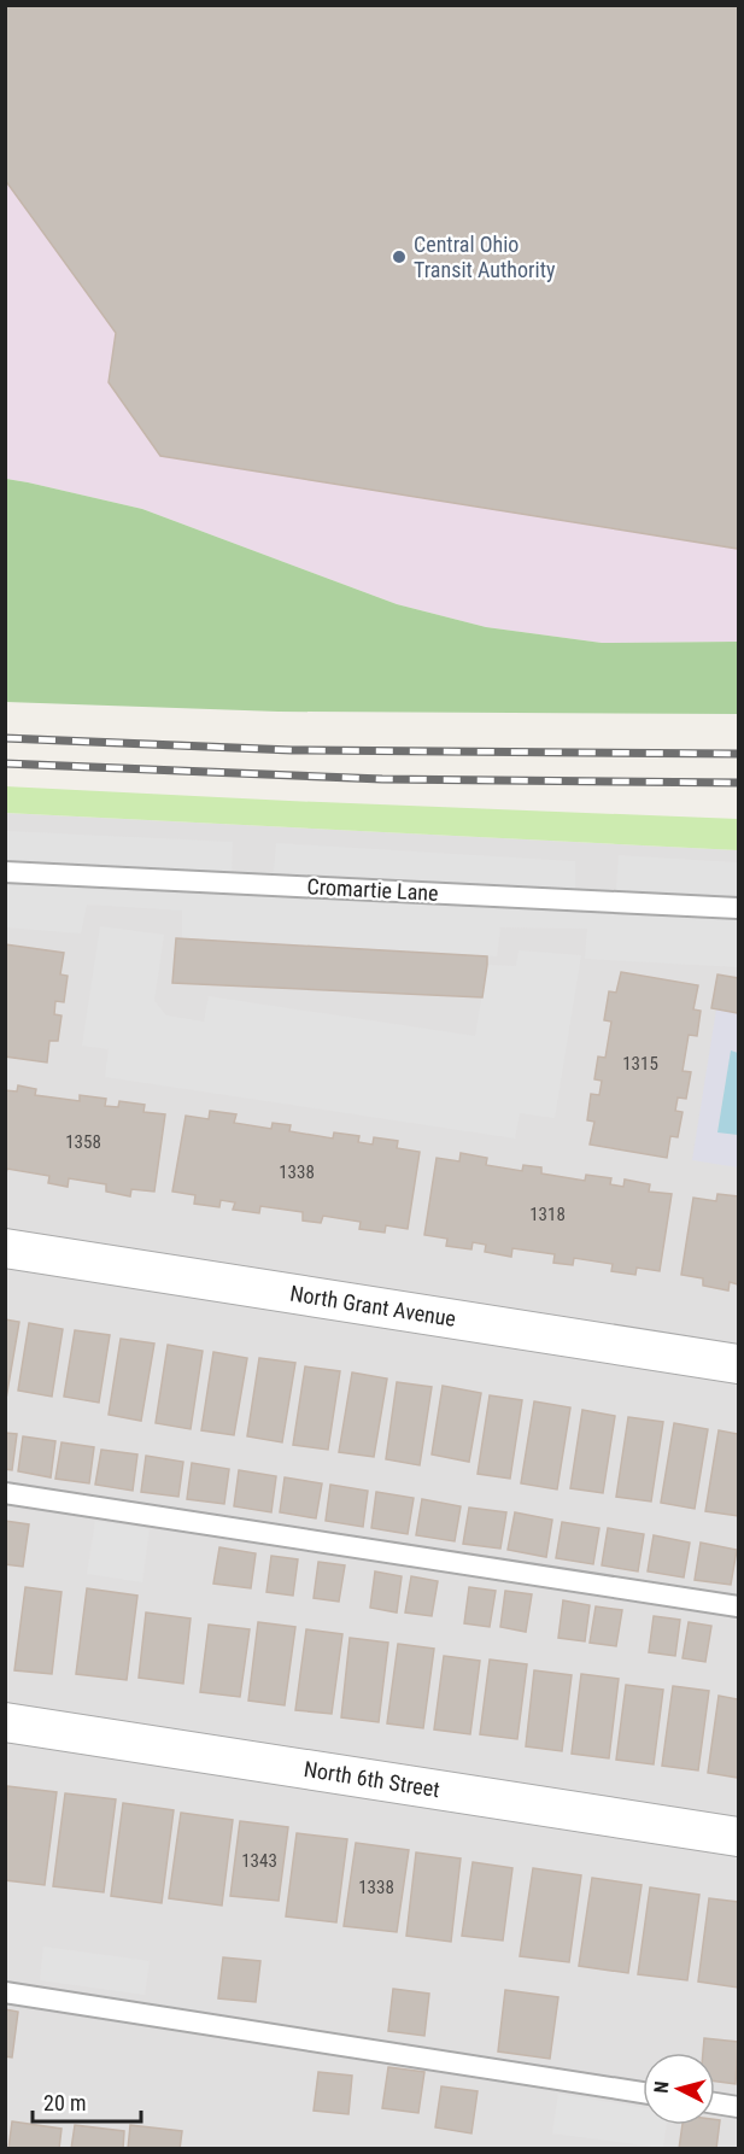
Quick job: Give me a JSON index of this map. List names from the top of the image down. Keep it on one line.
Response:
{"streets":{"street":["North Grant Avenue","North 6th Street"],"lane":["Cromartie Lane"]},"places":["Central Ohio Transit Authority"],"house_numbers":["1315","1358","1338","1318","1343","1338"],"scale_bar":"20 m","north":"left"}
